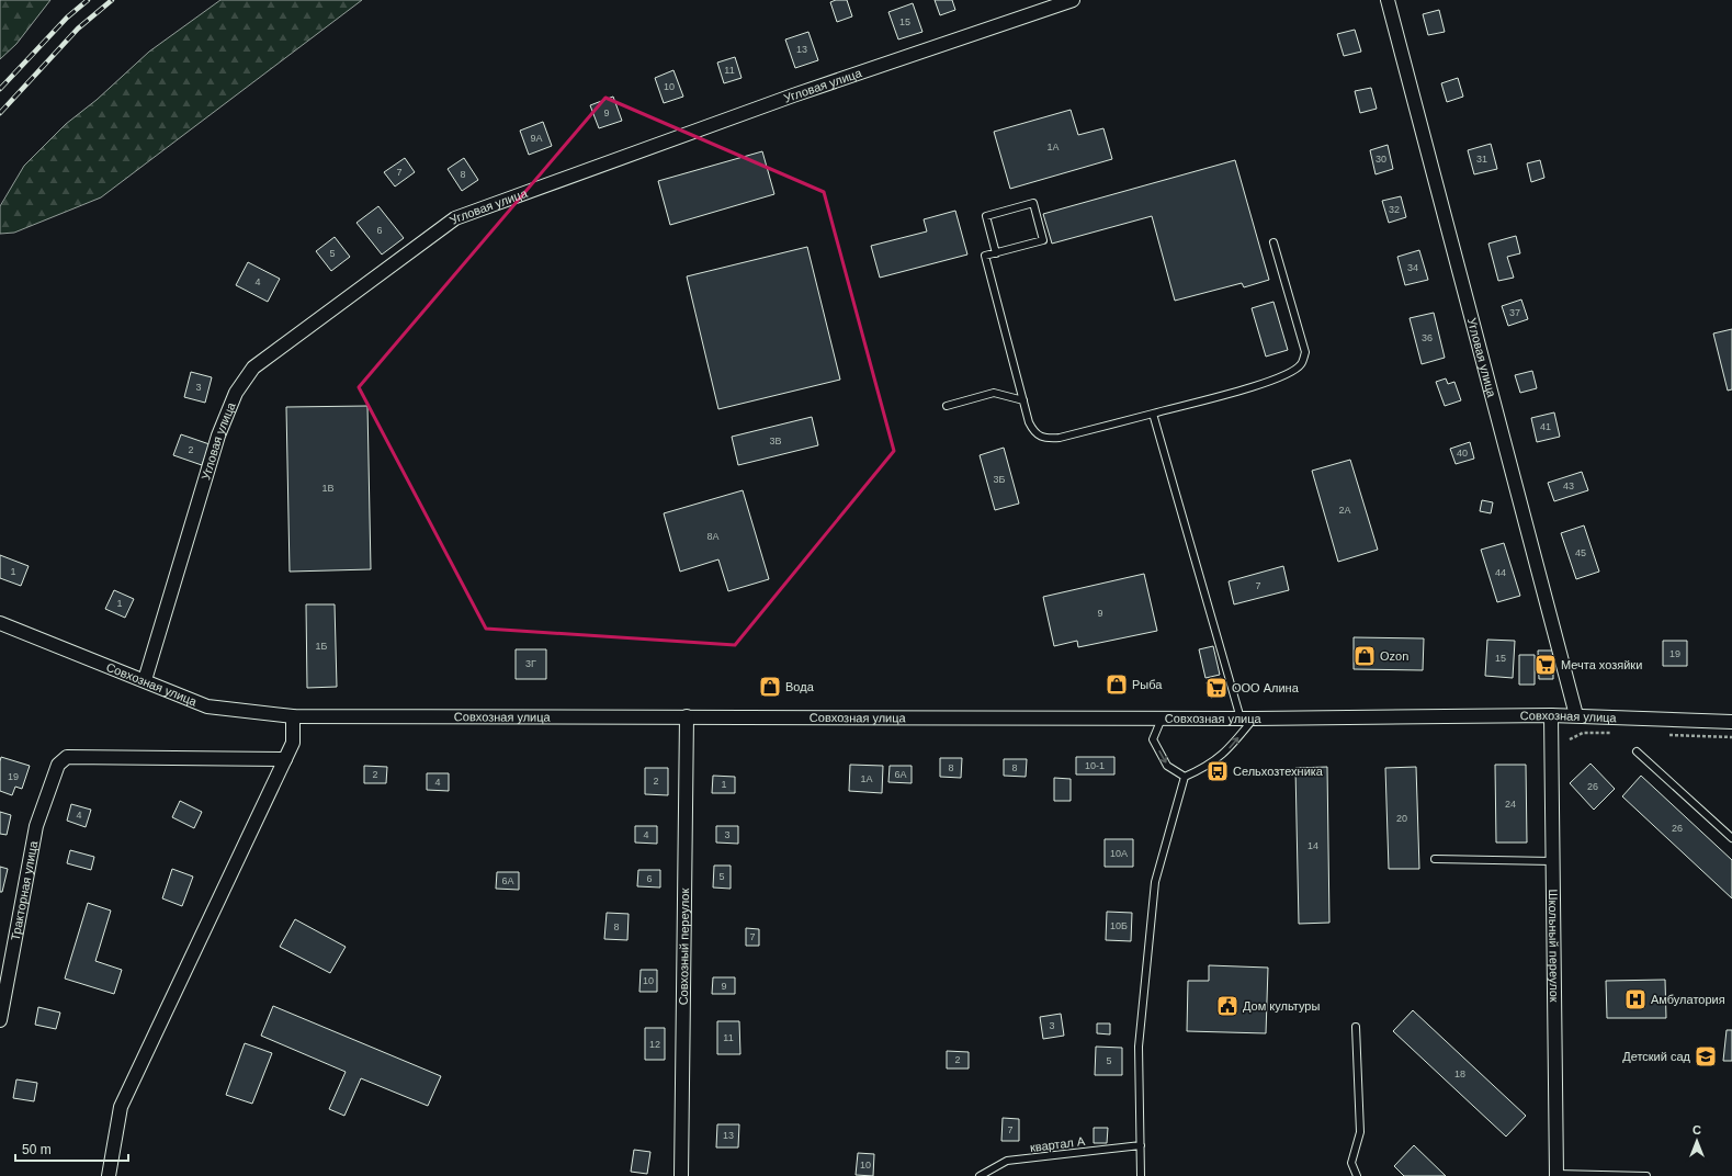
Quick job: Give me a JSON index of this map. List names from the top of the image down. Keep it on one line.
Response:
{"streets":{"street":["Угловая улица","Совхозная улица","Тракторная улица","Школьный переулок","Совхозный переулок"],"lane":["квартал А"]},"crossings":[["Угловая улица","Совхозная улица"],["Совхозная улица","Школьный переулок"],["Совхозная улица","Совхозный переулок"]],"places":{"shop":["Ozon","Рыба","Вода"],"supermarket":["Мечта хозяйки","ООО Алина"],"bus stop":["Сельхозтехника"],"hospital":["Амбулатория"],"public building":["Дом культуры"],"school or university":["Детский сад"]},"house_numbers":["15","13","11","10","9","9А","1А","30","31","7","8","32","6","5","34","4","37","36","3","41","3В","2","40","3Б","43","1В","2А","8А","45","1","44","7","1","9","1Б","19","15","3Г","10-1","8","8","2","6А","19","1А","2","4","1","26","24","4","20","26","4","3","14","10А","5","6","6А","10Б","8","7","10","9","3","11","12","2","5","18","7","13","10"],"scale_bar":"50 m","north":"top"}
